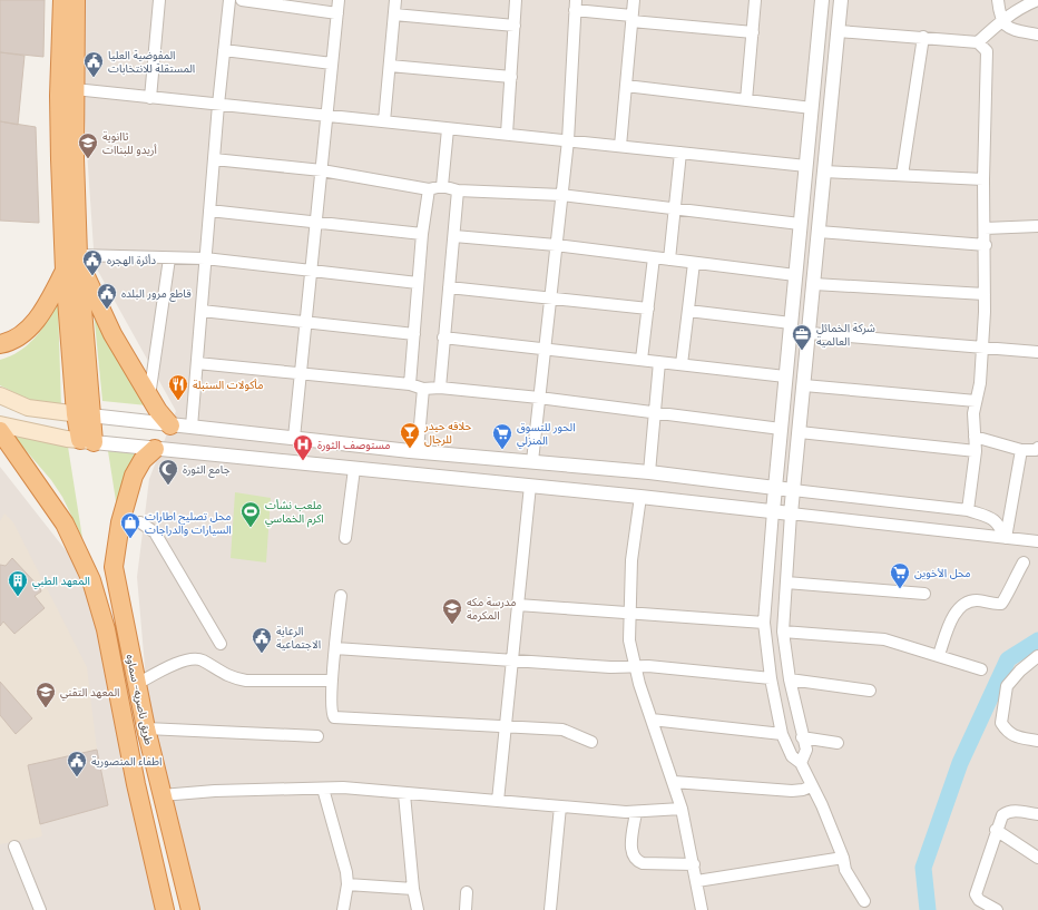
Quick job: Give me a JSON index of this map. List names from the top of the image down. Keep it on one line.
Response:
{"streets":{"highway":["طريق ناصريه~ سماوه"]},"places":{"public building":["المفوضية العليا المستقلة للانتخابات","دأئرة الهجره","قاطع مرور البلده","الرعاية الاجتماعية","اطفاء المنصورية"],"school or university":["ثاانوية أريدو للبناات","مدرسة مكه المكرمة","المعهد التقني"],"office":["شركة الخمائل العالمية"],"restaurant":["مأكولات السنبلة"],"bar":["حلاقه حيدر للرجال"],"supermarket":["الحور للتسوق المنزلي","محل الأخوين"],"hospital":["مستوصف الثورة"],"mosque":["جامع الثورة"],"sports":["ملعب نشأت اكرم الخماسي"],"shop":["محل تصليح اطارات السيارات والدراجات"],"building":["المعهد الطبي"]}}
